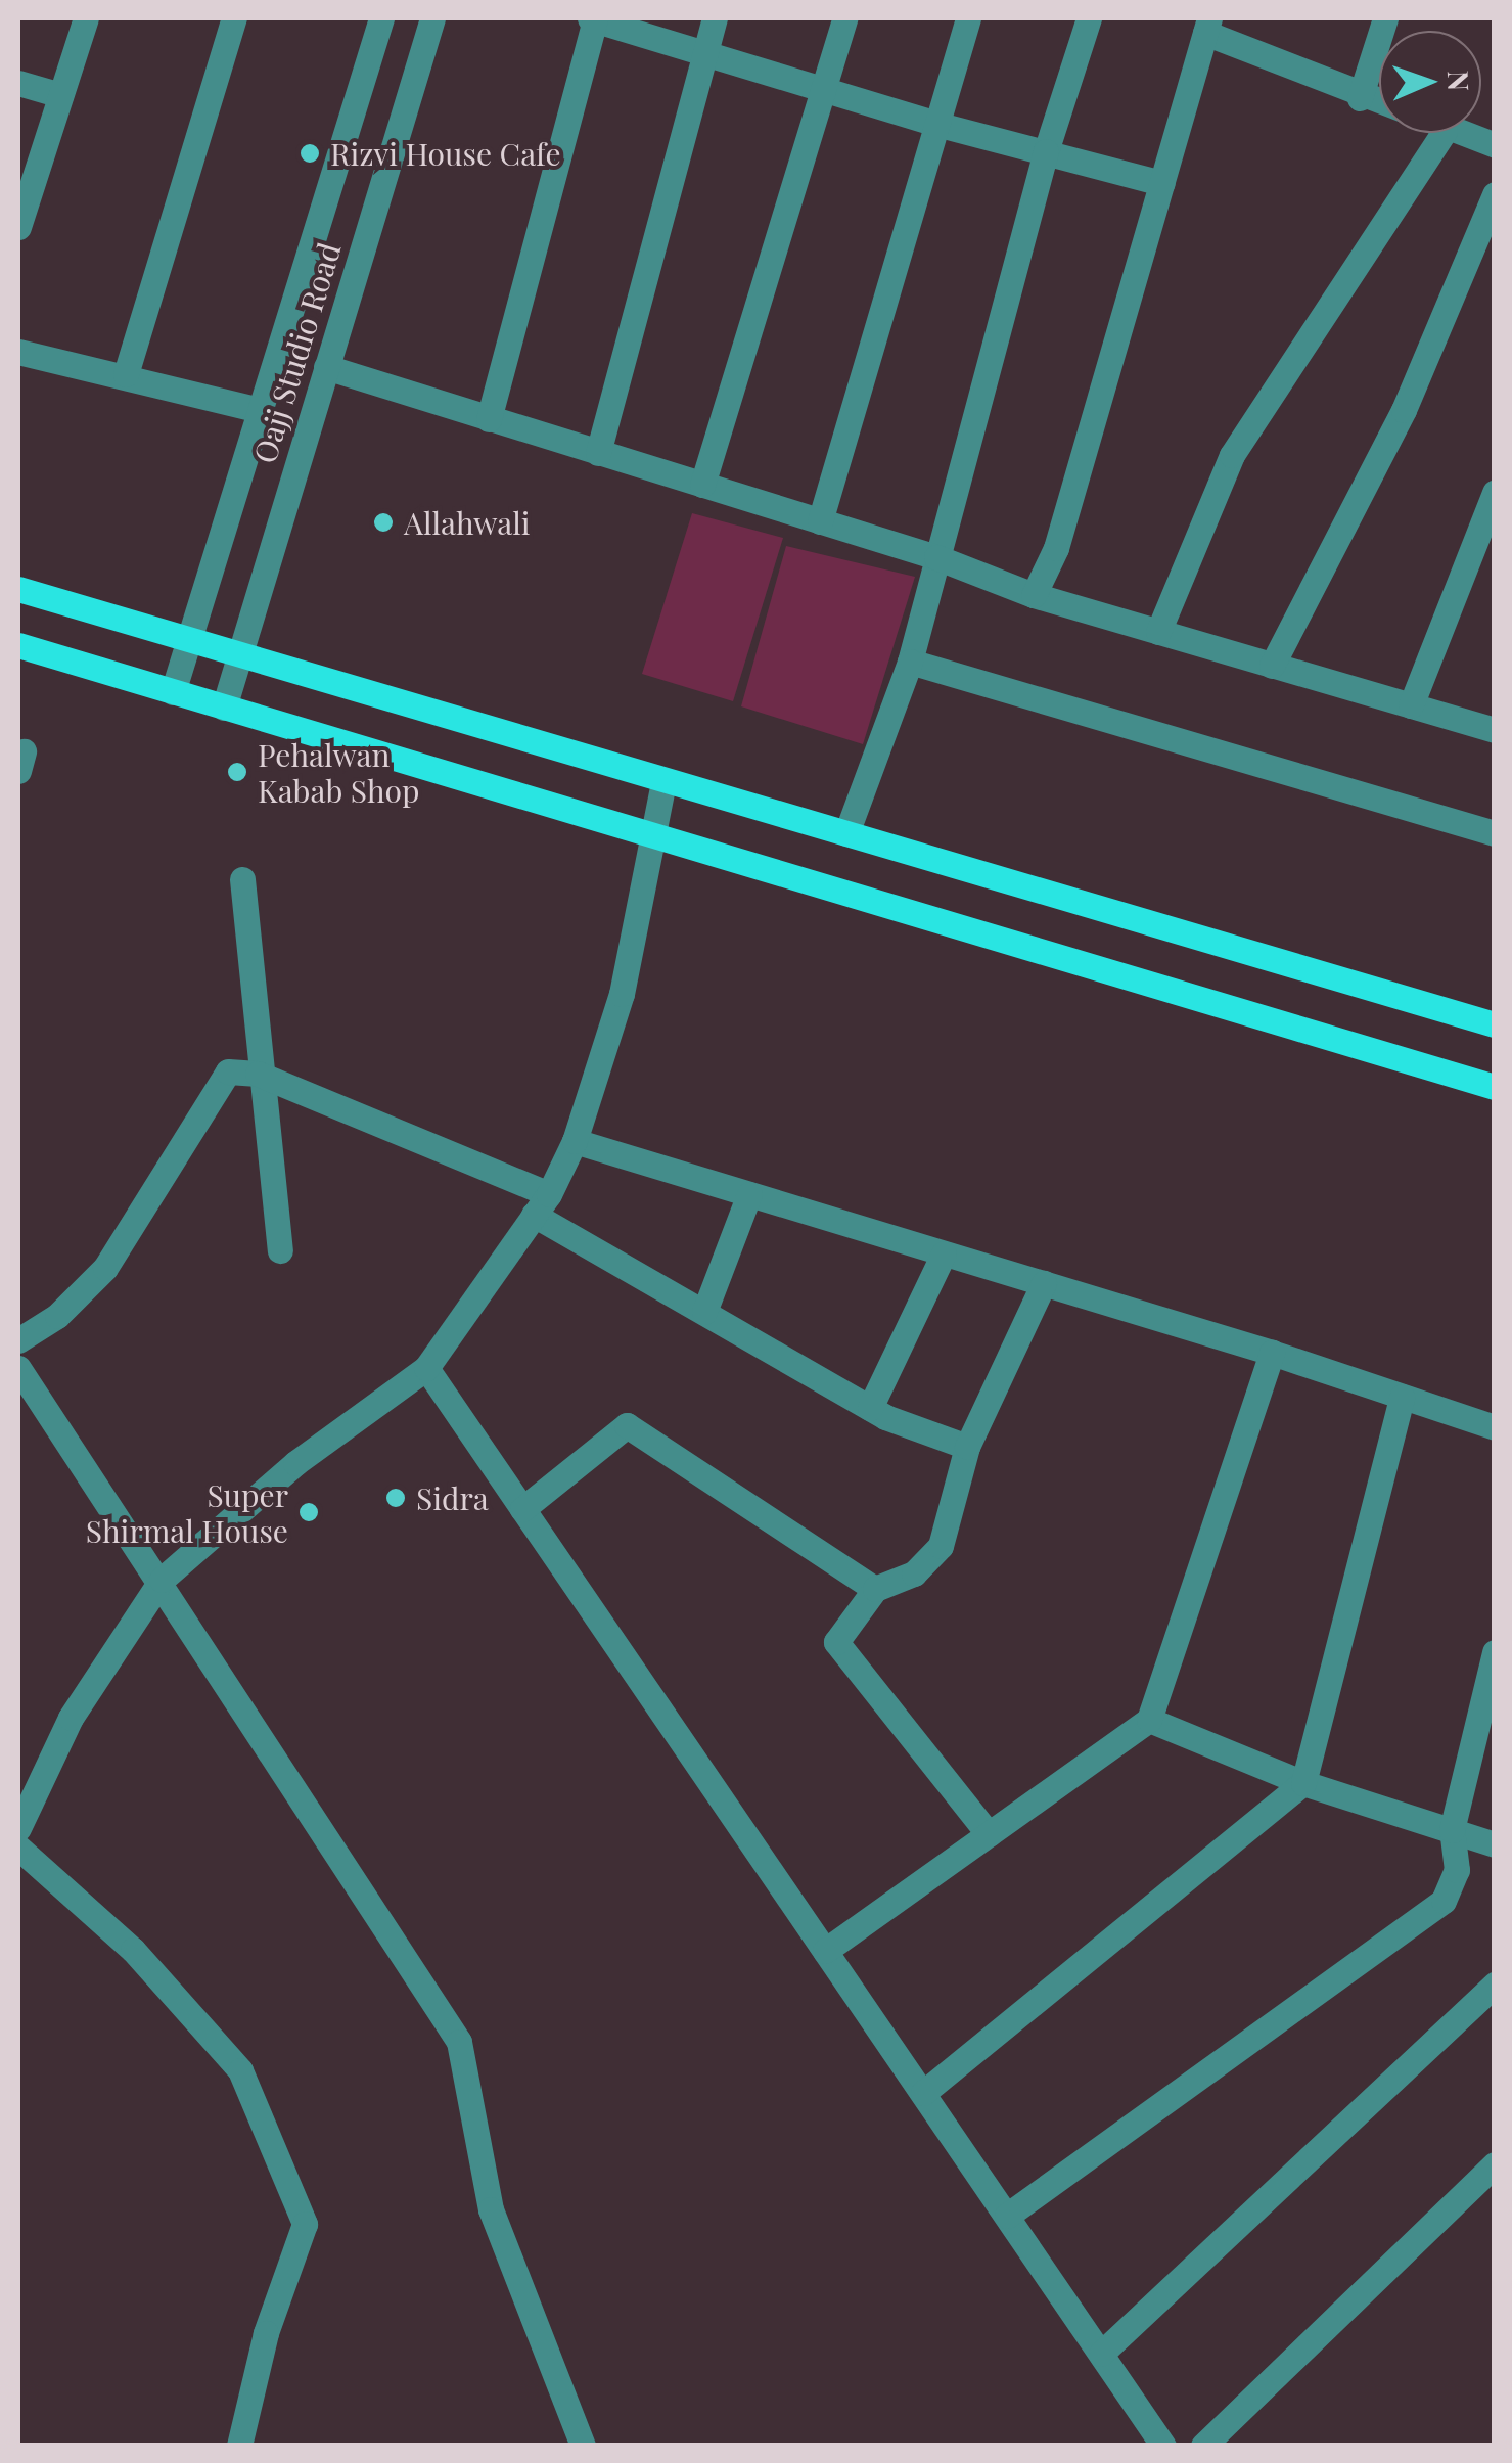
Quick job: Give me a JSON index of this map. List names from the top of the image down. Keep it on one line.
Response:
{"streets":{"street":["Oajj Studio Road"]},"places":["Rizvi House Cafe","Allahwali","Pehalwan Kabab Shop","Sidra","Super Shirmal House"],"north":"right"}
